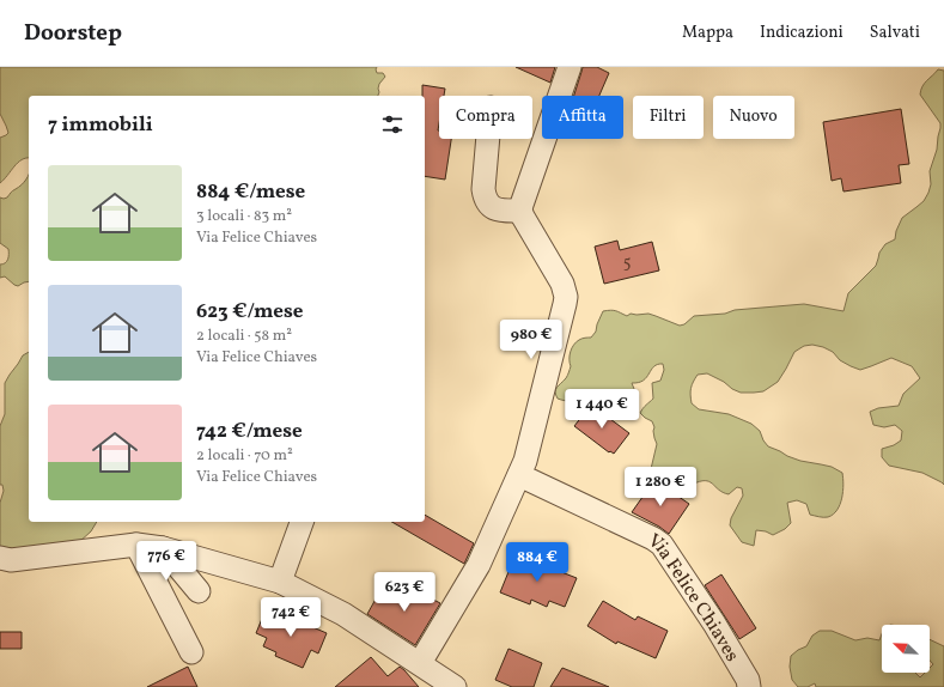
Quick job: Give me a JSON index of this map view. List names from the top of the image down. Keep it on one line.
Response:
{"streets":{"street":["Via Felice Chiaves"]},"house_numbers":["5"],"north":"top left","page":{"header":"Doorstep","nav":["Mappa","Indicazioni","Salvati"],"chip":["Compra","Affitta","Filtri","Nuovo"],"heading":"7 immobili","list":[{"name":"884 €/mese","note":"3 locali · 83 m² · Via Felice Chiaves"},{"name":"623 €/mese","note":"2 locali · 58 m² · Via Felice Chiaves"},{"name":"742 €/mese","note":"2 locali · 70 m² · Via Felice Chiaves"}],"price":["980 €","1 440 €","1 280 €","776 €","884 €","623 €","742 €"]}}
